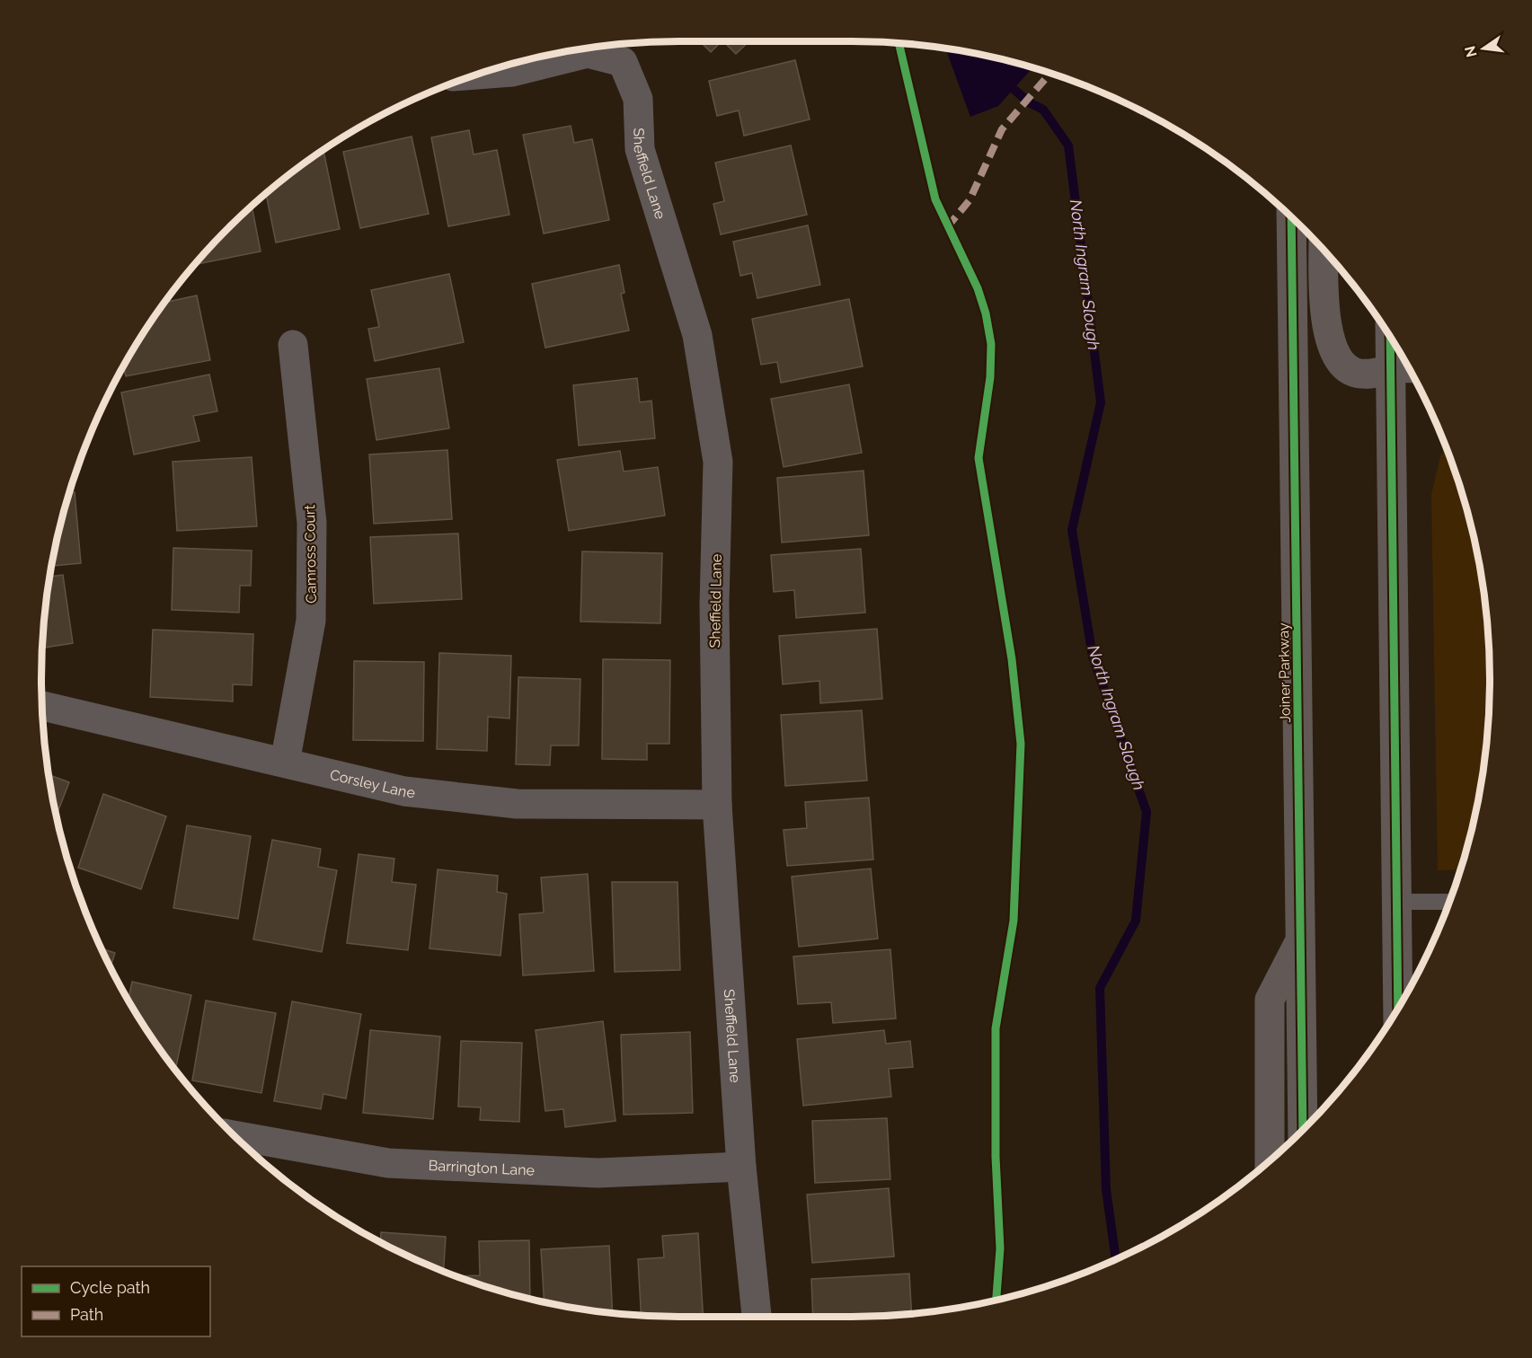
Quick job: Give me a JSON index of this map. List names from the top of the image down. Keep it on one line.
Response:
{"streets":{"main road":["Joiner Parkway"],"street":["Sheffield Lane","Camross Court","Corsley Lane","Barrington Lane"]},"crossings":[["Sheffield Lane","Corsley Lane"],["Sheffield Lane","Barrington Lane"],["Camross Court","Corsley Lane"]],"water":["North Ingram Slough"],"legend":["Cycle path","Path"],"north":"left"}
